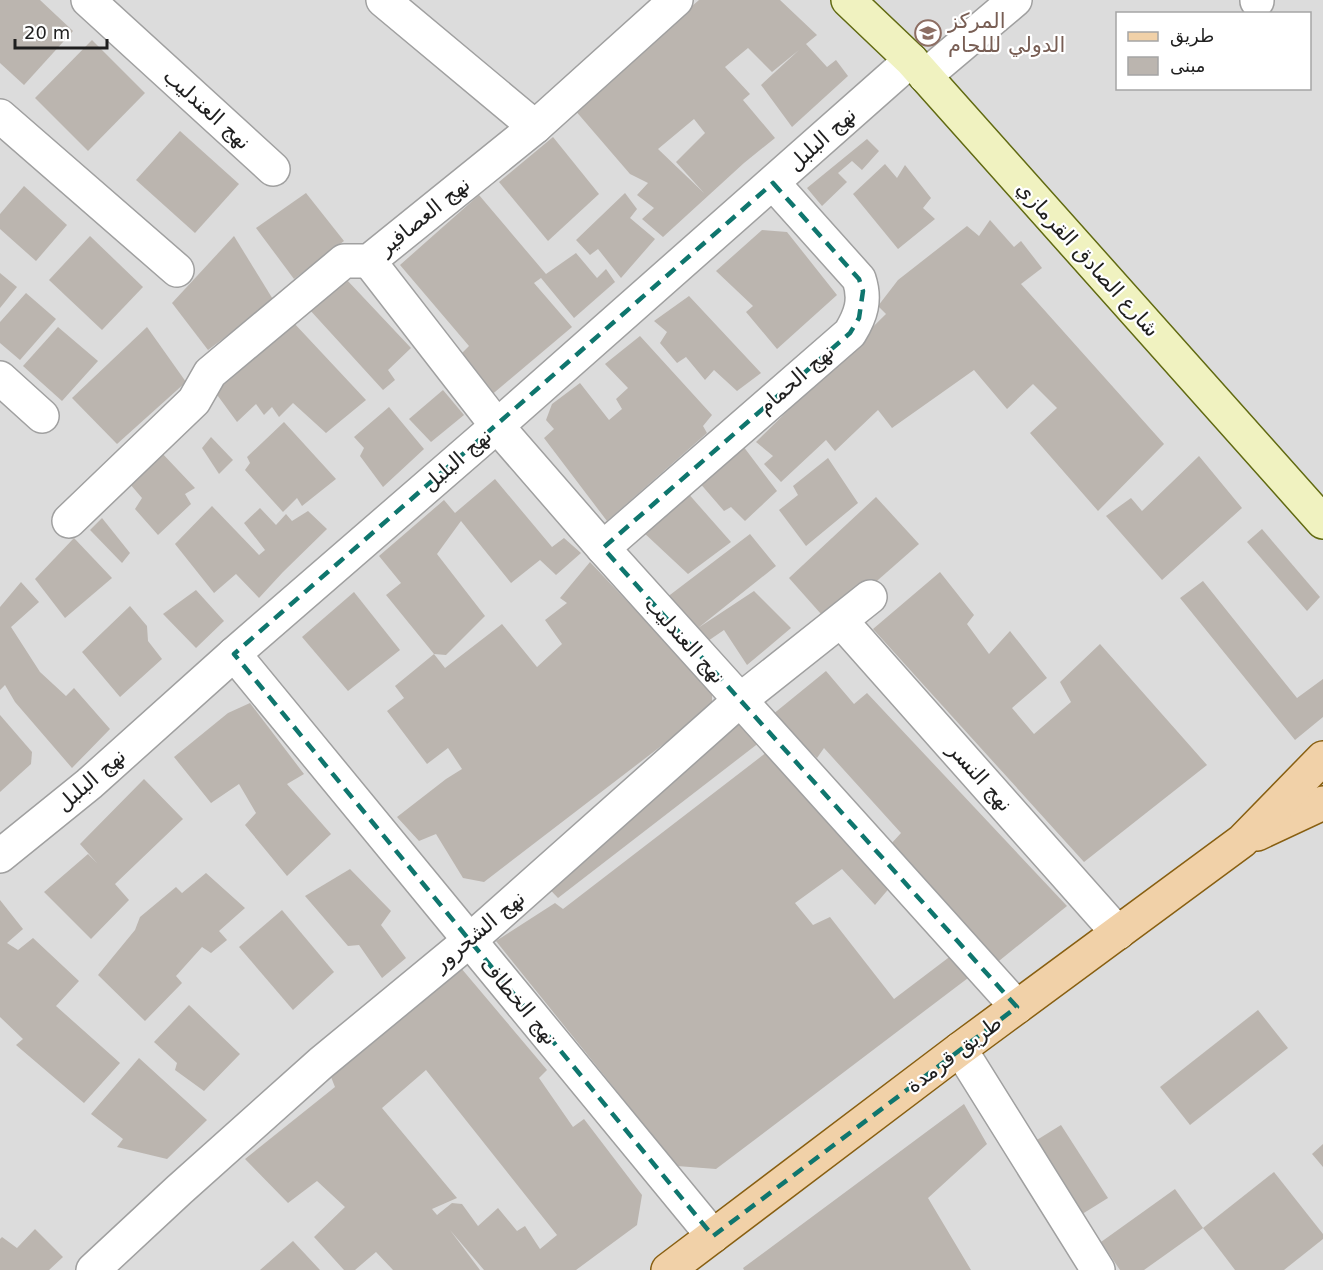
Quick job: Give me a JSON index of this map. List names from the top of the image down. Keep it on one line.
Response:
{"streets":{"main road":["شارع الصادق القرمازي","طريق قرمدة"],"street":["نهج العندليب","نهج البلبل","نهج العصافير","نهج الحمام","نهج النسر","نهج الشحرور","نهج الخطاف"]},"crossings":[["نهج العندليب","نهج البلبل"],["نهج العندليب","نهج العصافير"],["نهج العندليب","نهج الحمام"],["نهج العندليب","نهج الشحرور"],["نهج العندليب","طريق قرمدة"],["نهج البلبل","شارع الصادق القرمازي"],["نهج البلبل","نهج الحمام"],["نهج البلبل","نهج الخطاف"],["نهج النسر","نهج الشحرور"],["نهج النسر","طريق قرمدة"],["نهج الشحرور","نهج الخطاف"],["نهج الخطاف","طريق قرمدة"]],"places":{"school or university":["المركز الدولي لللحام"]},"legend":["طريق","مبنى"],"scale_bar":"20 m"}
